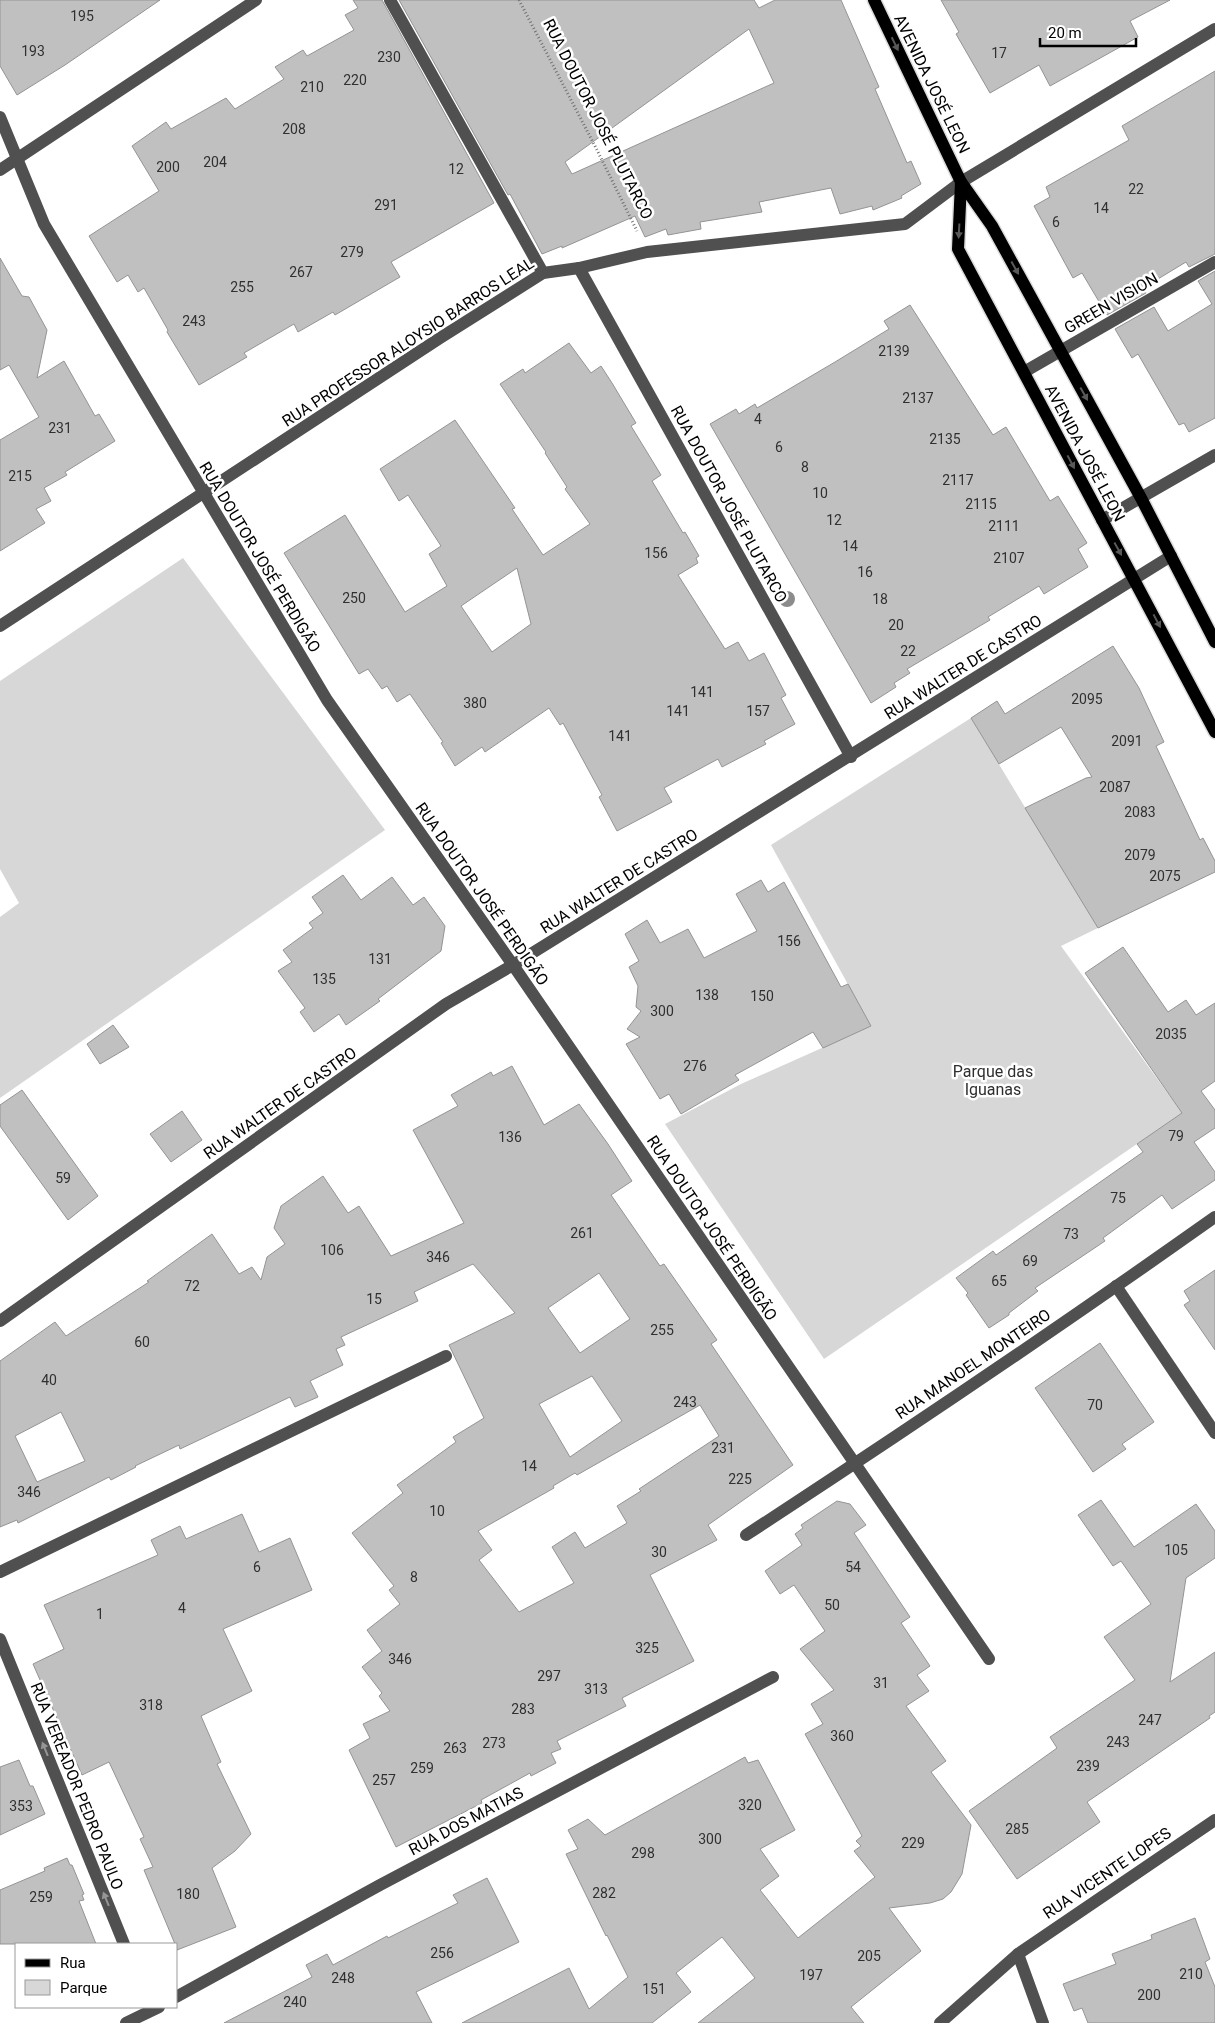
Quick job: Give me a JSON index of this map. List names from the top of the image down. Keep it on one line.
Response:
{"streets":{"main road":["AVENIDA JOSÉ LEON"],"street":["RUA DOUTOR JOSÉ PLUTARCO","GREEN VISION","RUA PROFESSOR ALOYSIO BARROS LEAL","RUA DOUTOR JOSÉ PERDIGÃO","RUA WALTER DE CASTRO","RUA MANOEL MONTEIRO","RUA VEREADOR PEDRO PAULO","RUA DOS MATIAS","RUA VICENTE LOPES"]},"crossings":[["AVENIDA JOSÉ LEON","GREEN VISION"],["AVENIDA JOSÉ LEON","RUA PROFESSOR ALOYSIO BARROS LEAL"],["AVENIDA JOSÉ LEON","RUA WALTER DE CASTRO"],["RUA DOUTOR JOSÉ PLUTARCO","RUA PROFESSOR ALOYSIO BARROS LEAL"],["RUA DOUTOR JOSÉ PLUTARCO","RUA WALTER DE CASTRO"],["RUA PROFESSOR ALOYSIO BARROS LEAL","RUA DOUTOR JOSÉ PERDIGÃO"],["RUA DOUTOR JOSÉ PERDIGÃO","RUA WALTER DE CASTRO"],["RUA DOUTOR JOSÉ PERDIGÃO","RUA MANOEL MONTEIRO"]],"one_way":["AVENIDA JOSÉ LEON","RUA VEREADOR PEDRO PAULO"],"parks":["Parque das Iguanas"],"house_numbers":["195","193","17","230","220","210","208","204","200","12","22","291","14","6","279","267","255","243","2139","2137","4","231","2135","6","8","215","2117","10","2115","12","2111","14","156","2107","16","250","18","20","22","141","2095","380","141","157","141","2091","2087","2083","2079","2075","156","131","135","138","150","300","2035","276","79","136","59","75","261","73","106","346","69","65","72","15","255","60","40","243","70","231","14","225","346","10","105","30","6","54","8","50","4","1","325","346","297","31","313","318","283","247","360","243","273","263","239","259","257","320","353","285","300","229","298","282","180","259","256","205","210","197","248","151","200","240"],"legend":["Rua","Parque"],"scale_bar":"20 m"}
